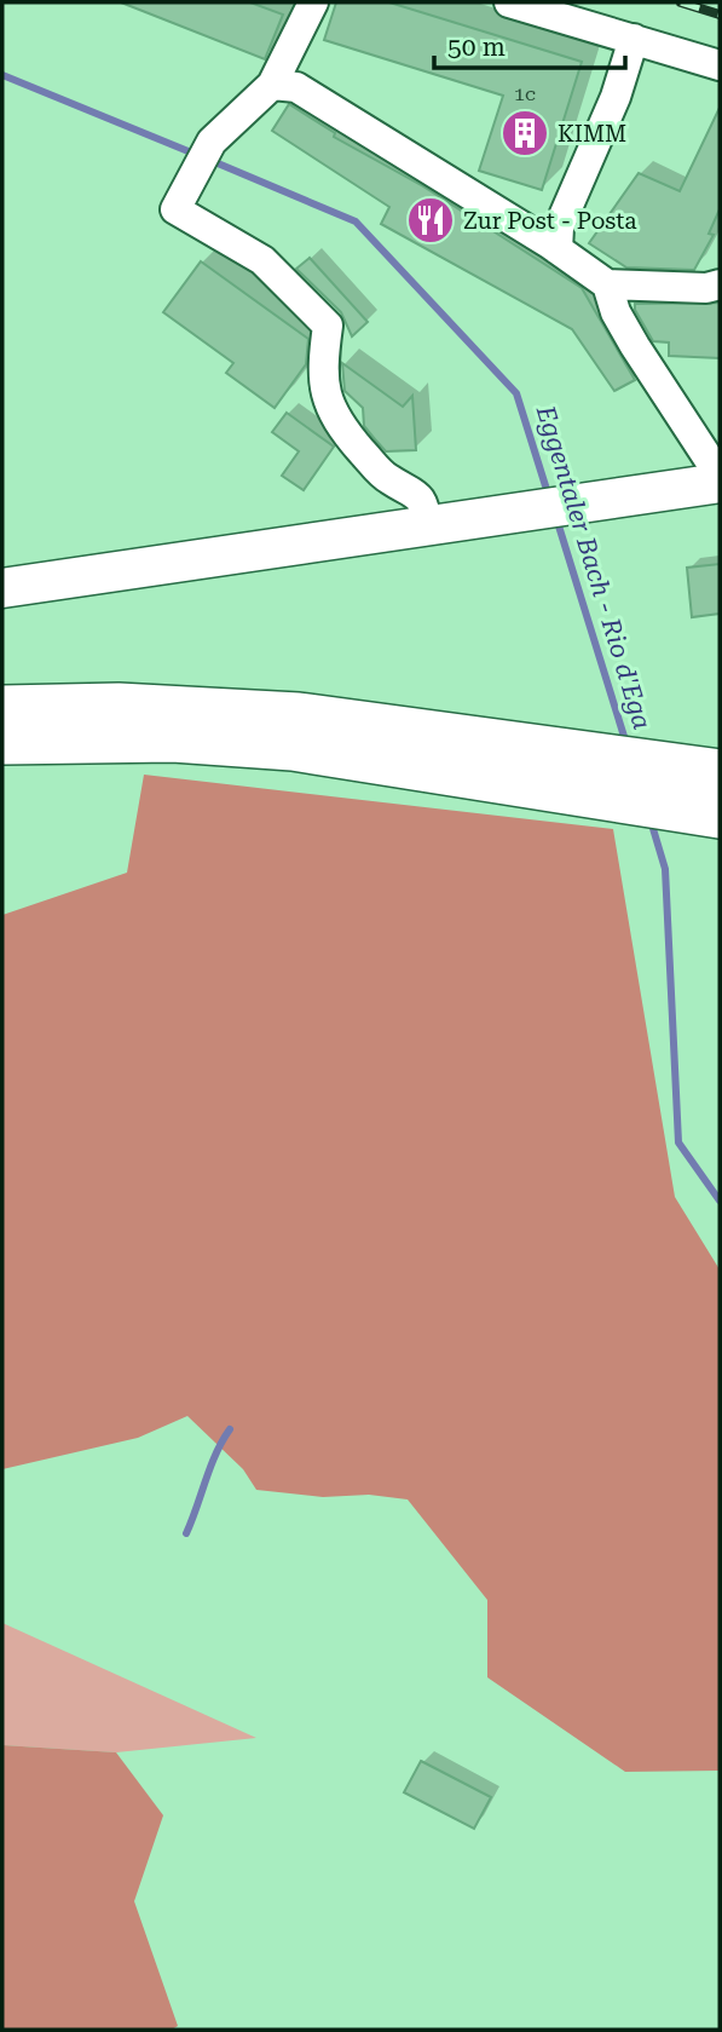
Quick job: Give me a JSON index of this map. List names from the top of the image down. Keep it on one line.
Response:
{"water":["Eggentaler Bach - Rio d'Ega"],"places":{"building":["KIMM"],"restaurant":["Zur Post - Posta"]},"house_numbers":["1c"],"scale_bar":"50 m"}
